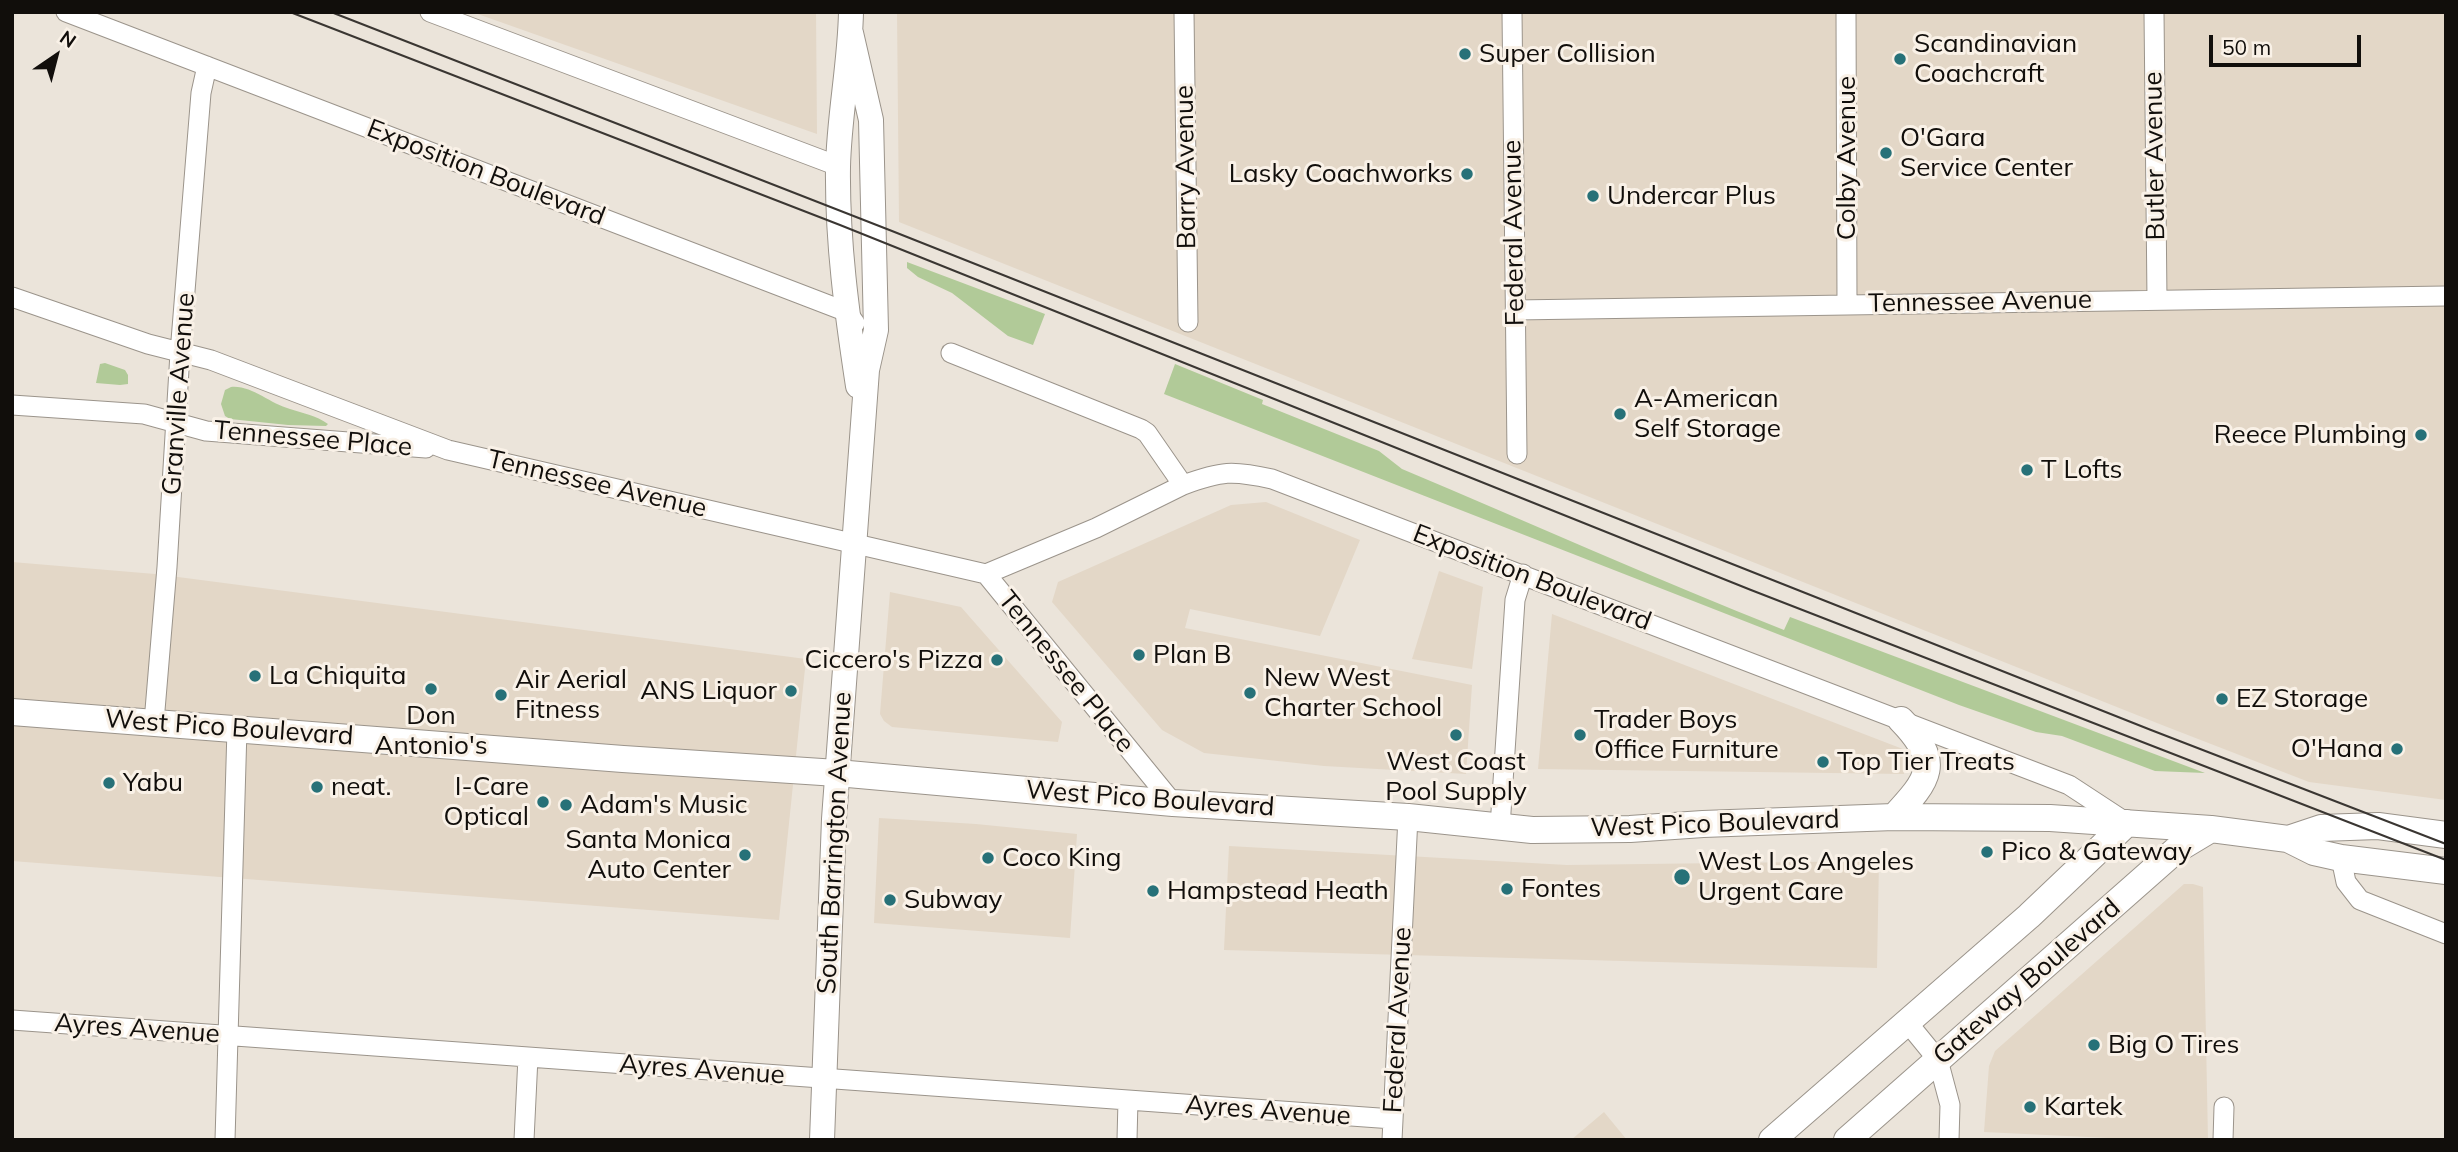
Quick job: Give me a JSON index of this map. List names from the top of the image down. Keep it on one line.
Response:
{"streets":{"main road":["West Pico Boulevard","Gateway Boulevard"],"street":["Butler Avenue","Colby Avenue","Barry Avenue","Exposition Boulevard","Federal Avenue","Tennessee Avenue","Granville Avenue","Tennessee Place","South Barrington Avenue","Ayres Avenue"]},"crossings":[["Butler Avenue","Tennessee Avenue"],["Colby Avenue","Tennessee Avenue"],["Exposition Boulevard","Granville Avenue"],["Exposition Boulevard","West Pico Boulevard"],["Exposition Boulevard","South Barrington Avenue"],["Exposition Boulevard","Gateway Boulevard"],["Federal Avenue","Tennessee Avenue"],["Federal Avenue","West Pico Boulevard"],["Federal Avenue","Ayres Avenue"],["Tennessee Avenue","Granville Avenue"],["Tennessee Avenue","Tennessee Place"],["Tennessee Avenue","South Barrington Avenue"],["Granville Avenue","Tennessee Place"],["Granville Avenue","West Pico Boulevard"],["Tennessee Place","West Pico Boulevard"],["West Pico Boulevard","South Barrington Avenue"],["West Pico Boulevard","Gateway Boulevard"],["South Barrington Avenue","Ayres Avenue"]],"places":["Super Collision","Scandinavian Coachcraft","O'Gara Service Center","Lasky Coachworks","Undercar Plus","A-American Self Storage","Reece Plumbing","T Lofts","Plan B","Ciccero's Pizza","La Chiquita","Don Antonio's","ANS Liquor","New West Charter School","Air Aerial Fitness","EZ Storage","West Coast Pool Supply","Trader Boys Office Furniture","O'Hana","Top Tier Treats","Yabu","neat.","I-Care Optical","Adam's Music","Pico & Gateway","Santa Monica Auto Center","Coco King","West Los Angeles Urgent Care","Fontes","Hampstead Heath","Subway","Big O Tires","Kartek"],"scale_bar":"50 m","north":"top right"}
